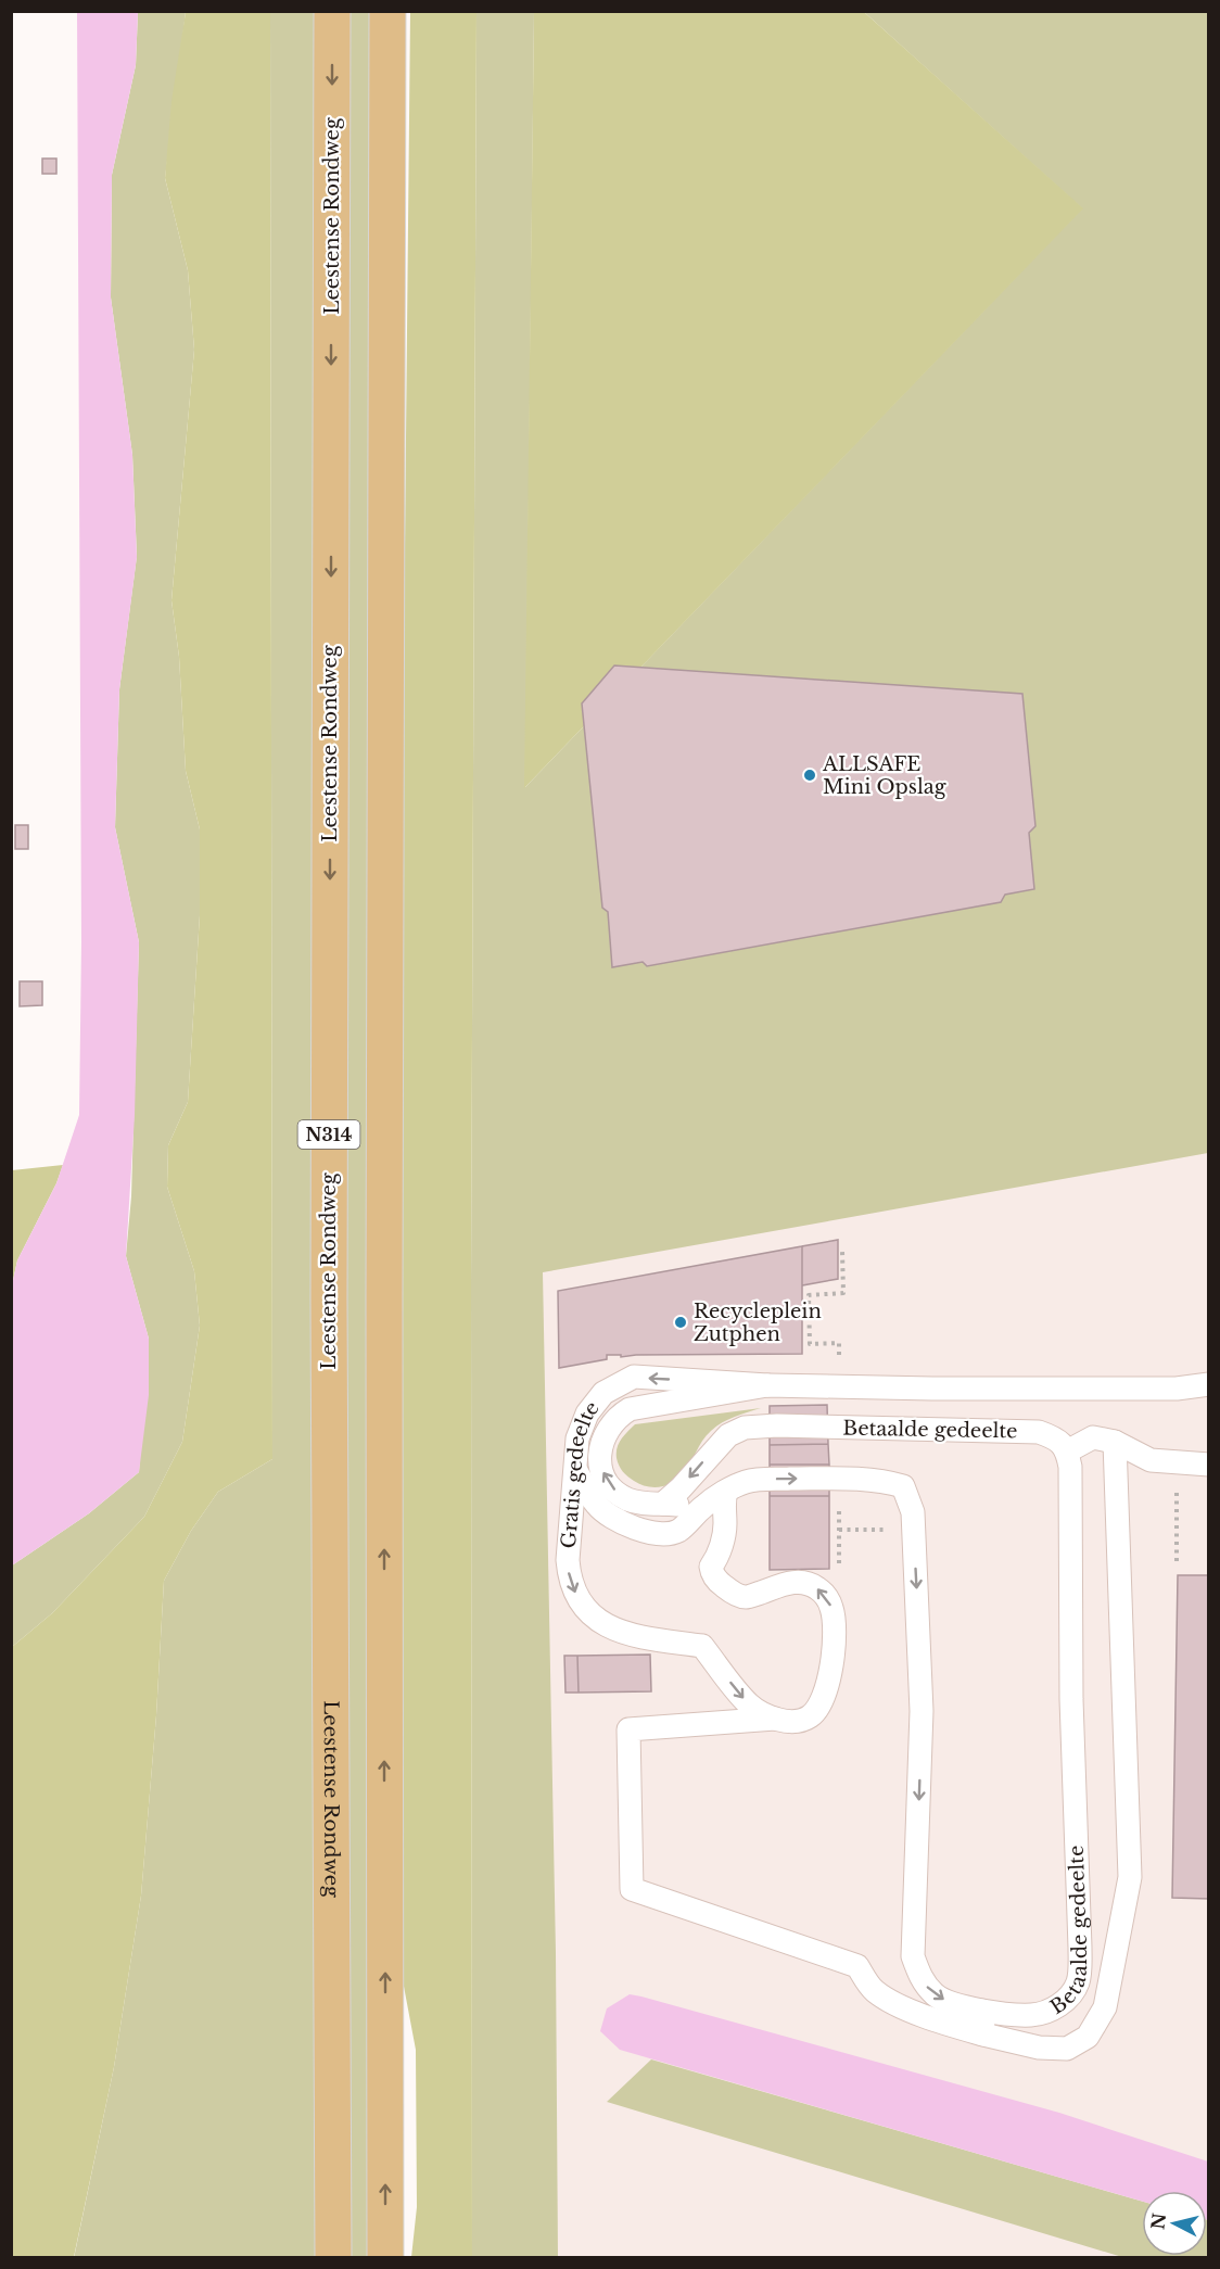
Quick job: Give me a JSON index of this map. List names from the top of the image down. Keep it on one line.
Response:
{"streets":{"main road":["Leestense Rondweg","N314"],"lane":["Betaalde gedeelte","Gratis gedeelte"]},"crossings":[["Betaalde gedeelte","Gratis gedeelte"]],"places":["ALLSAFE Mini Opslag","Recycleplein Zutphen"],"north":"left"}
